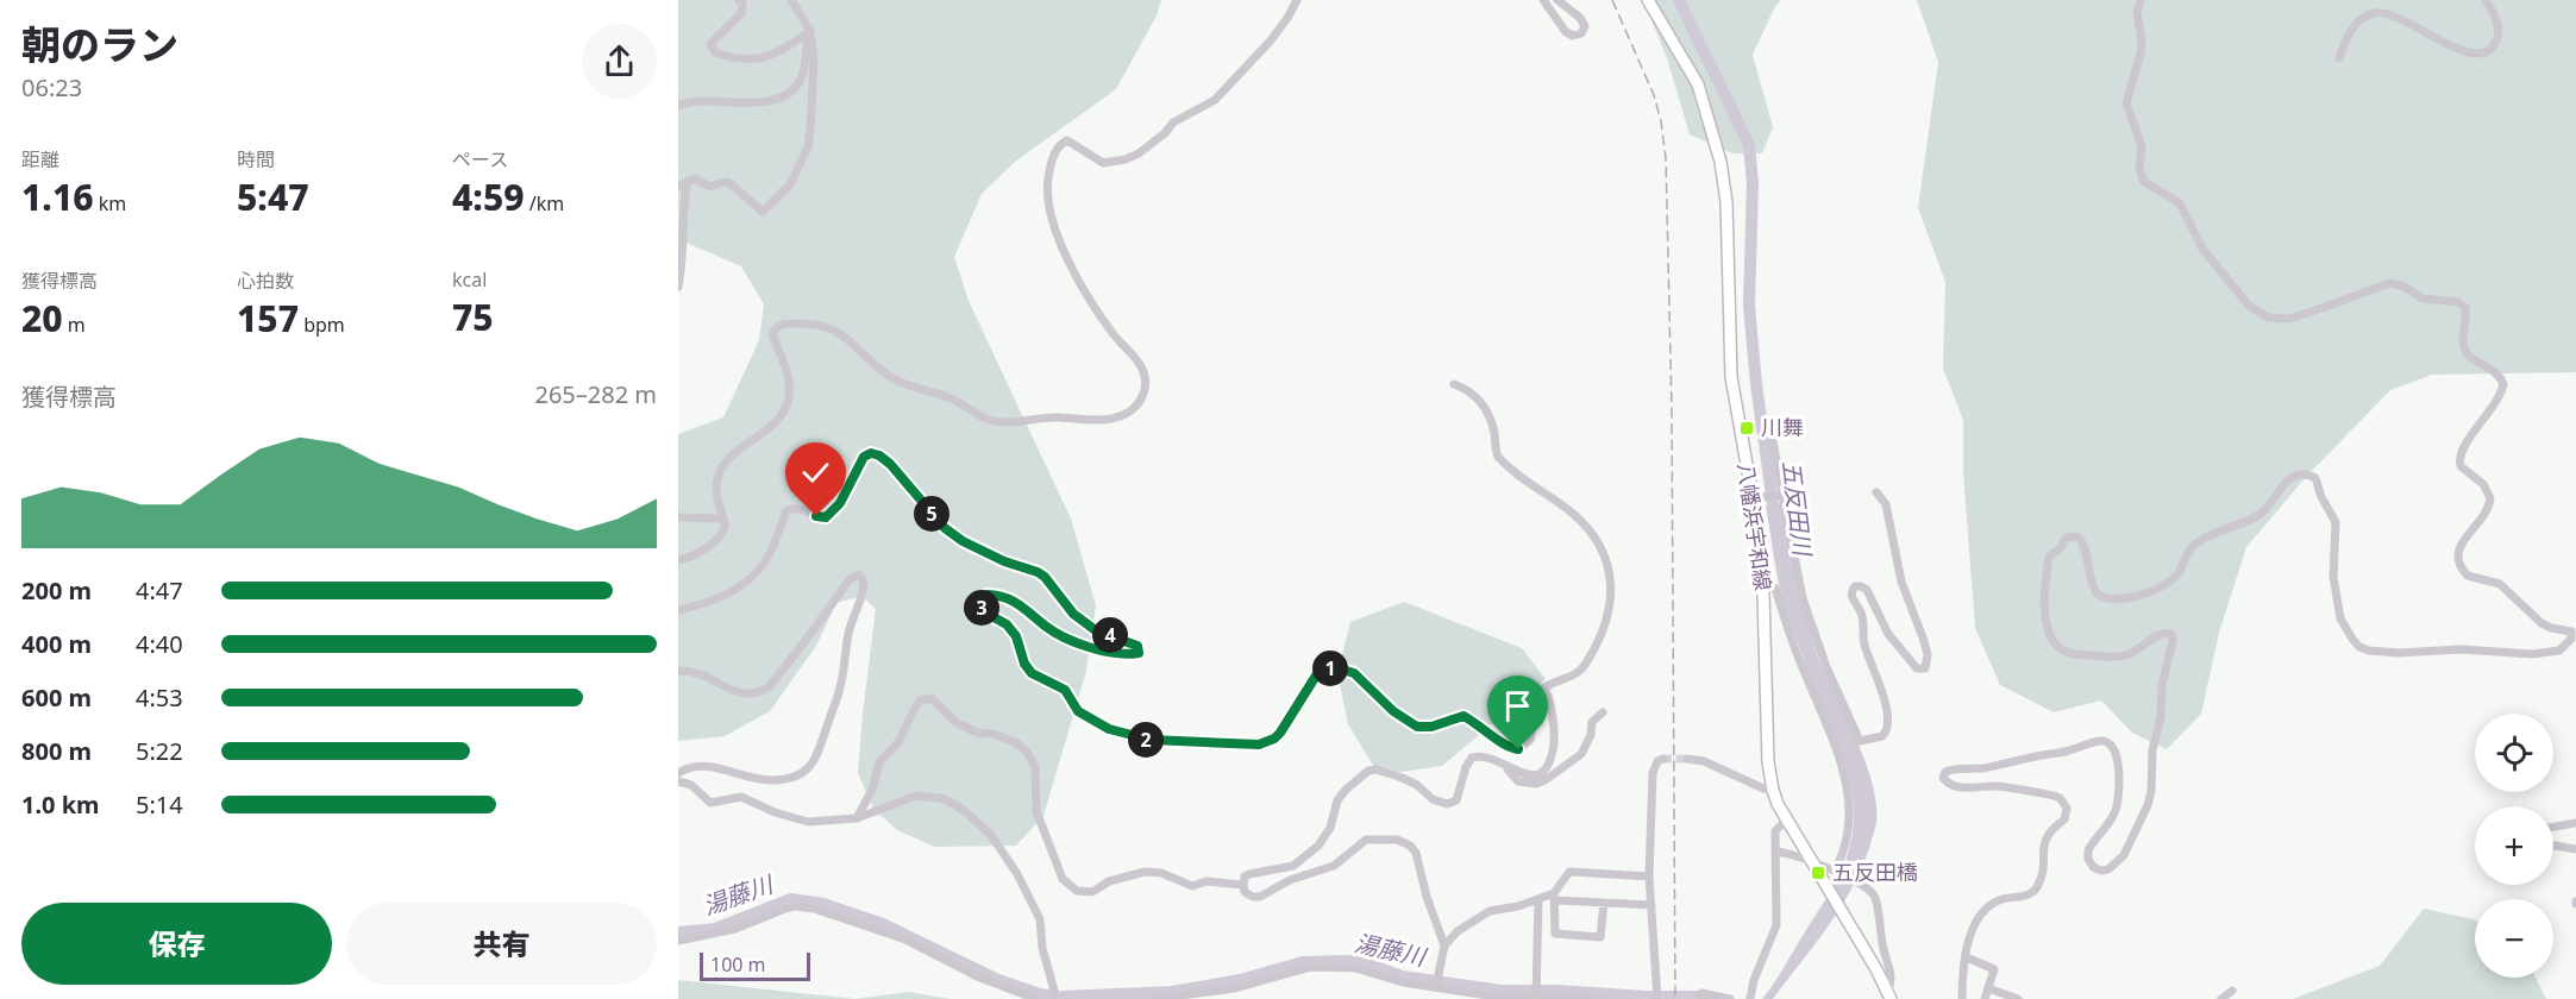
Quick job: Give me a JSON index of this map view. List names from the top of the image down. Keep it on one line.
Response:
{"streets":{"main road":["八幡浜宇和線"]},"water":["五反田川","湯藤川"],"places":{"transit":["川舞","五反田橋"]},"scale_bar":"100 m","page":{"heading":["朝のラン","06:23"],"stats":[["距離","1.16 km"],["時間","5:47"],["ペース","4:59 /km"],["獲得標高","20 m"],["心拍数","157 bpm"],["kcal","75"]],"chart":["獲得標高","265–282 m"],"pins":["5","3","4","1","2"],"list":[{"name":"200 m","note":"4:47"},{"name":"400 m","note":"4:40"},{"name":"600 m","note":"4:53"},{"name":"800 m","note":"5:22"},{"name":"1.0 km","note":"5:14"}],"map_buttons":["+","−"],"buttons":["保存","共有"],"scale":"100 m"}}
